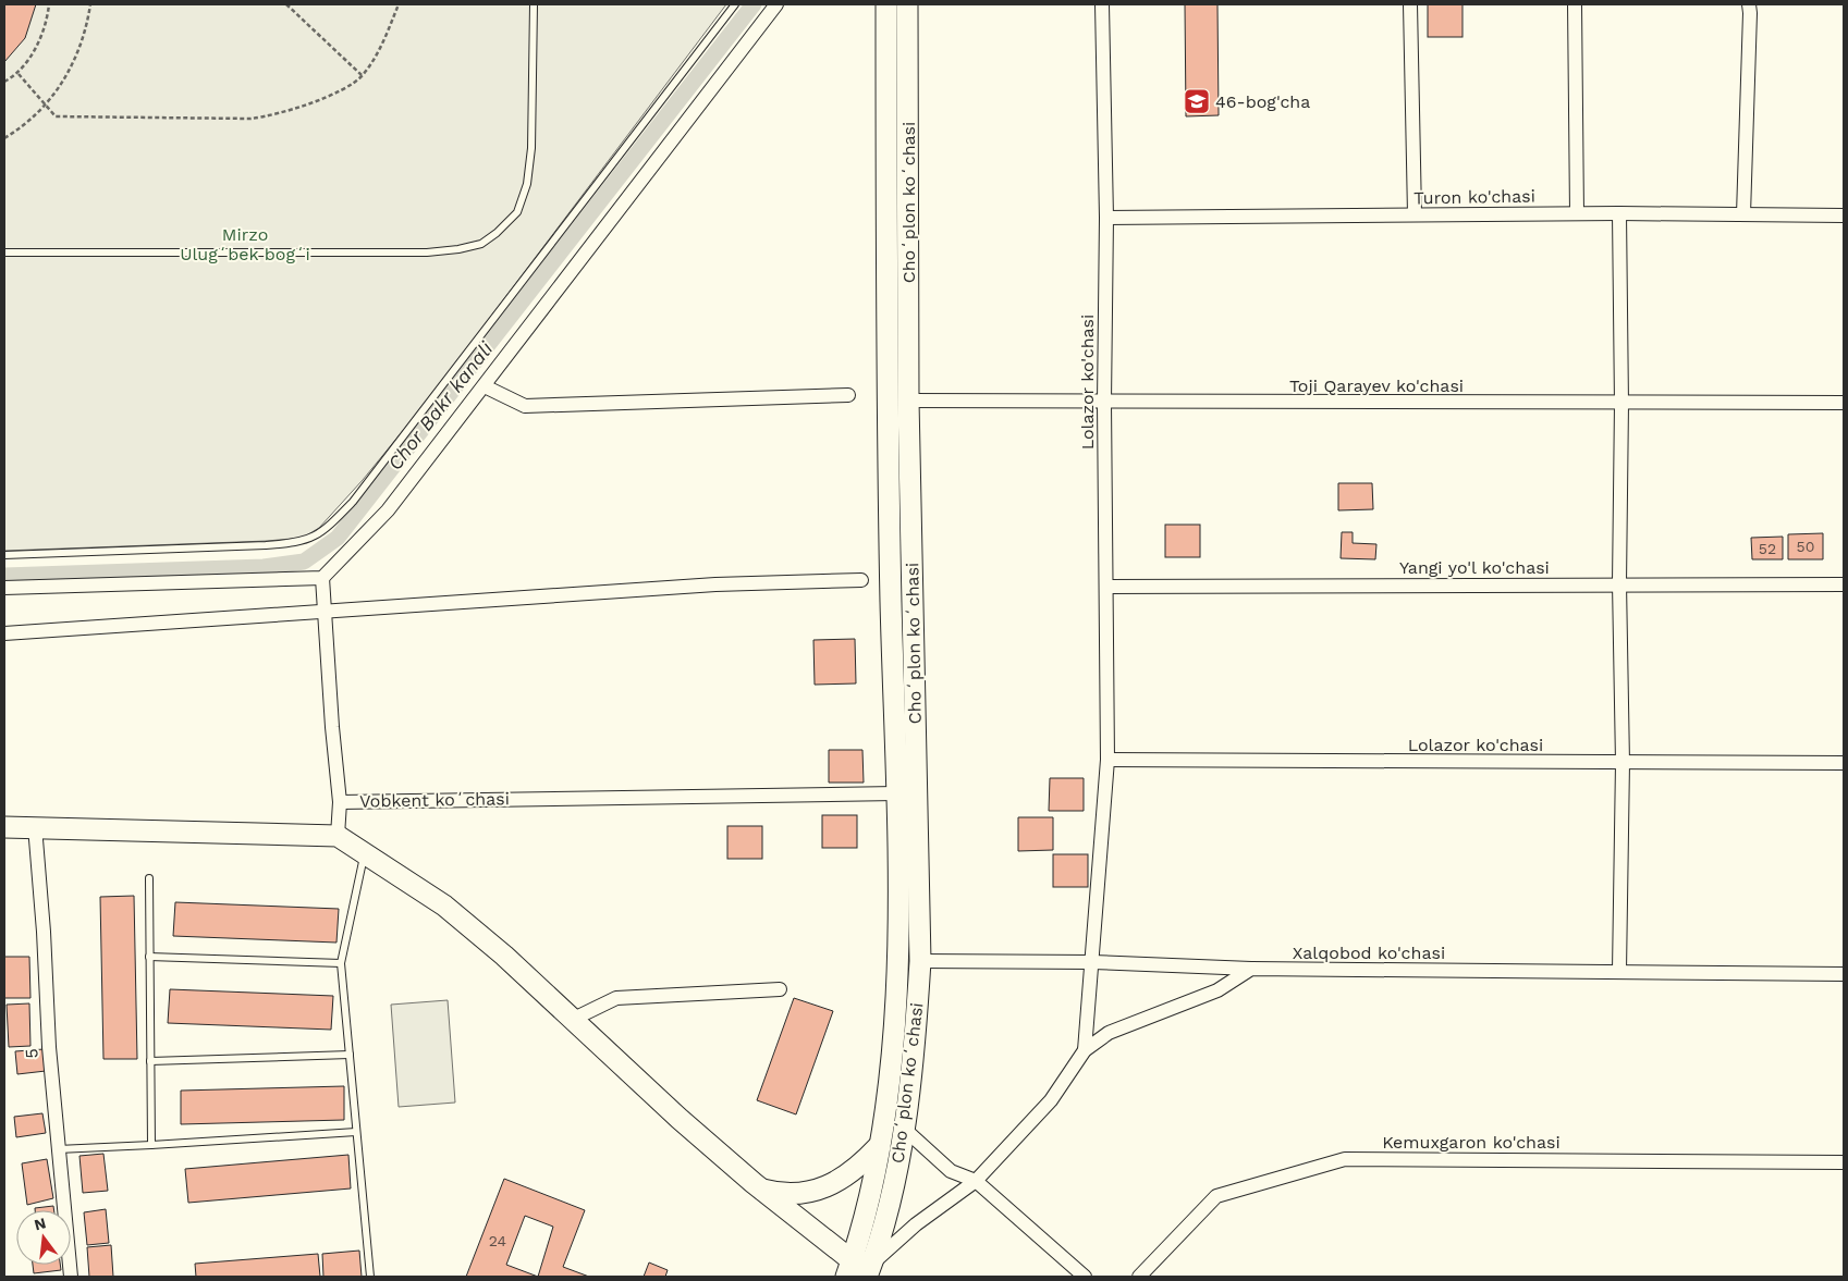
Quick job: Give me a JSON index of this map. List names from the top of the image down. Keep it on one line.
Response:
{"streets":{"main road":["Choʻplon koʻchasi"],"street":["Turon ko'chasi","Lolazor ko'chasi","Toji Qarayev ko'chasi","Yangi yo'l ko'chasi","Vobkent koʻchasi","Xalqobod ko'chasi","5","Kemuxgaron ko'chasi"]},"crossings":[["Turon ko'chasi","Lolazor ko'chasi"],["Choʻplon koʻchasi","Toji Qarayev ko'chasi"],["Choʻplon koʻchasi","Vobkent koʻchasi"],["Choʻplon koʻchasi","Xalqobod ko'chasi"],["Lolazor ko'chasi","Toji Qarayev ko'chasi"],["Lolazor ko'chasi","Yangi yo'l ko'chasi"],["Lolazor ko'chasi","Xalqobod ko'chasi"]],"water":["Chor Bakr kanali"],"parks":["Mirzo Ulugʻbek bogʻi"],"places":{"school or university":["46-bog'cha"]},"house_numbers":["50","52","24"],"north":"top"}
